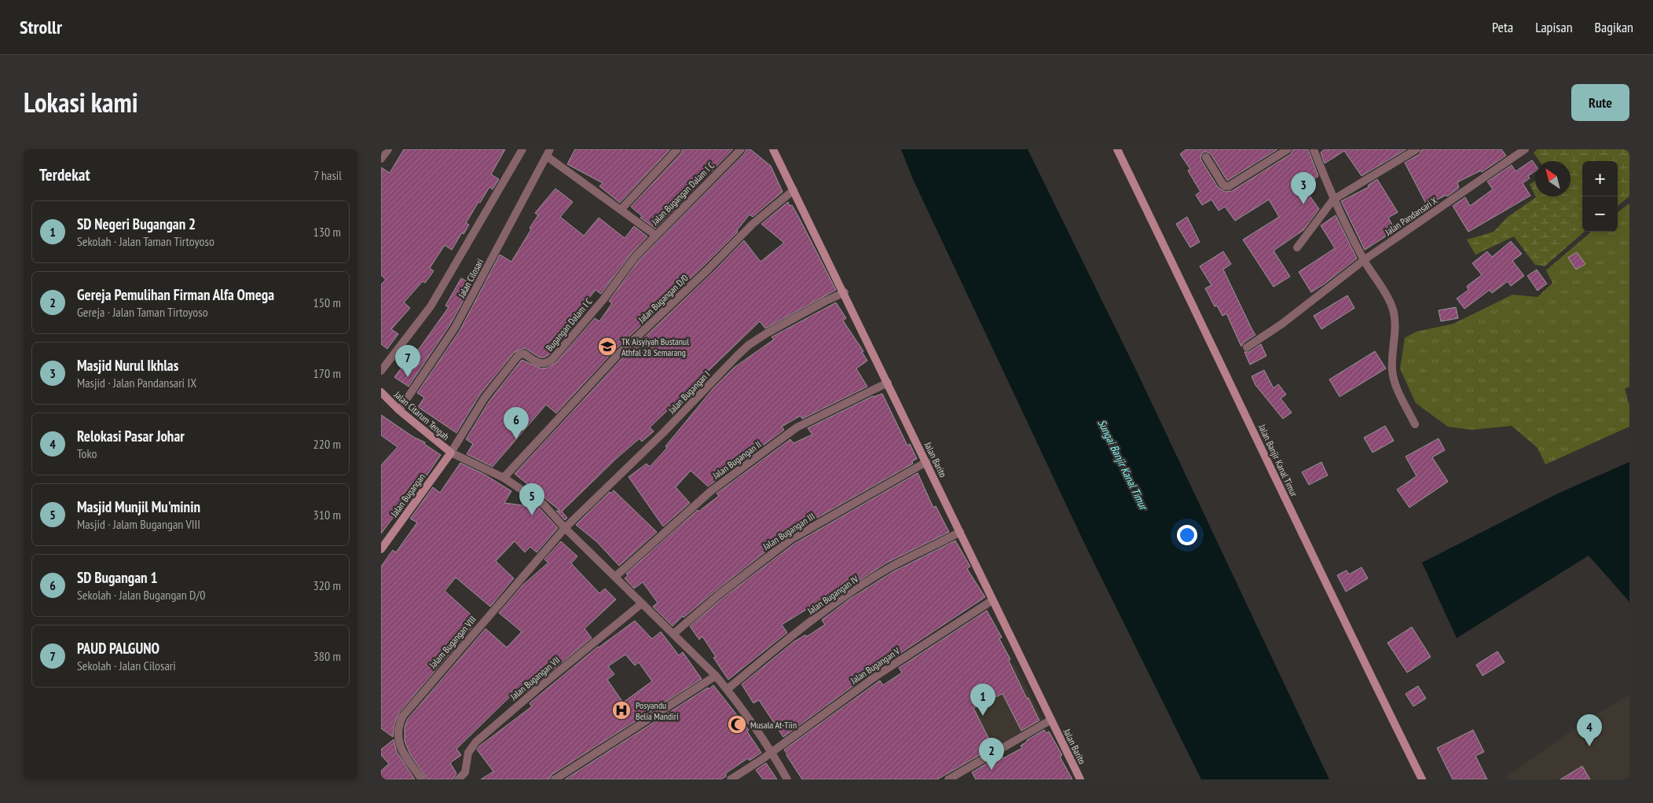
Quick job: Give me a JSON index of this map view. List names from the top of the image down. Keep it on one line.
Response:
{"streets":{"street":["Jalan Bugangan Dalam I C","Jalan Pandansari X","Jalan Cilosari","Jalan Bugangan D/0","Bugangan Dalam I C","Jalan Bugangan I","Jalan Citarum Tengah","Jalan Bugangan II","Jalan Barito","Jalan Banjir Kanal Timur","Jalan Bugangan","Jalan Bugangan III","Jalan Bugangan IV","Jalam Bugangan VIII","Jalan Bugangan V","Jalan Bugangan VII"]},"crossings":[["Jalan Bugangan Dalam I C","Bugangan Dalam I C"],["Jalan Cilosari","Jalan Citarum Tengah"],["Jalan Bugangan D/0","Jalan Barito"],["Bugangan Dalam I C","Jalan Citarum Tengah"],["Bugangan Dalam I C","Jalan Bugangan"],["Jalan Bugangan I","Jalan Barito"],["Jalan Bugangan I","Jalam Bugangan VIII"],["Jalan Citarum Tengah","Jalan Bugangan"],["Jalan Bugangan II","Jalan Barito"],["Jalan Barito","Jalan Bugangan III"],["Jalan Barito","Jalan Bugangan IV"],["Jalan Barito","Jalan Bugangan V"]],"water":["Sungai Banjir Kanal Timur"],"places":{"school or university":["TK Aisyiyah Bustanul Athfal 28 Semarang"],"hospital":["Posyandu Belia Mandiri"],"mosque":["Musala At-Tiin"]},"north":"top left","page":{"header":"Strollr","nav":["Peta","Lapisan","Bagikan"],"title":"Lokasi kami","buttons":"Rute","heading":["Terdekat","7 hasil"],"map_buttons":["+","−"],"pins":["3","7","6","5","1","4","2"],"list":[{"mark":"1","name":"SD Negeri Bugangan 2","note":"Sekolah · Jalan Taman Tirtoyoso","value":"130 m"},{"mark":"2","name":"Gereja Pemulihan Firman Alfa Omega","note":"Gereja · Jalan Taman Tirtoyoso","value":"150 m"},{"mark":"3","name":"Masjid Nurul Ikhlas","note":"Masjid · Jalan Pandansari IX","value":"170 m"},{"mark":"4","name":"Relokasi Pasar Johar","note":"Toko","value":"220 m"},{"mark":"5","name":"Masjid Munjil Mu'minin","note":"Masjid · Jalam Bugangan VIII","value":"310 m"},{"mark":"6","name":"SD Bugangan 1","note":"Sekolah · Jalan Bugangan D/0","value":"320 m"},{"mark":"7","name":"PAUD PALGUNO","note":"Sekolah · Jalan Cilosari","value":"380 m"}]}}
